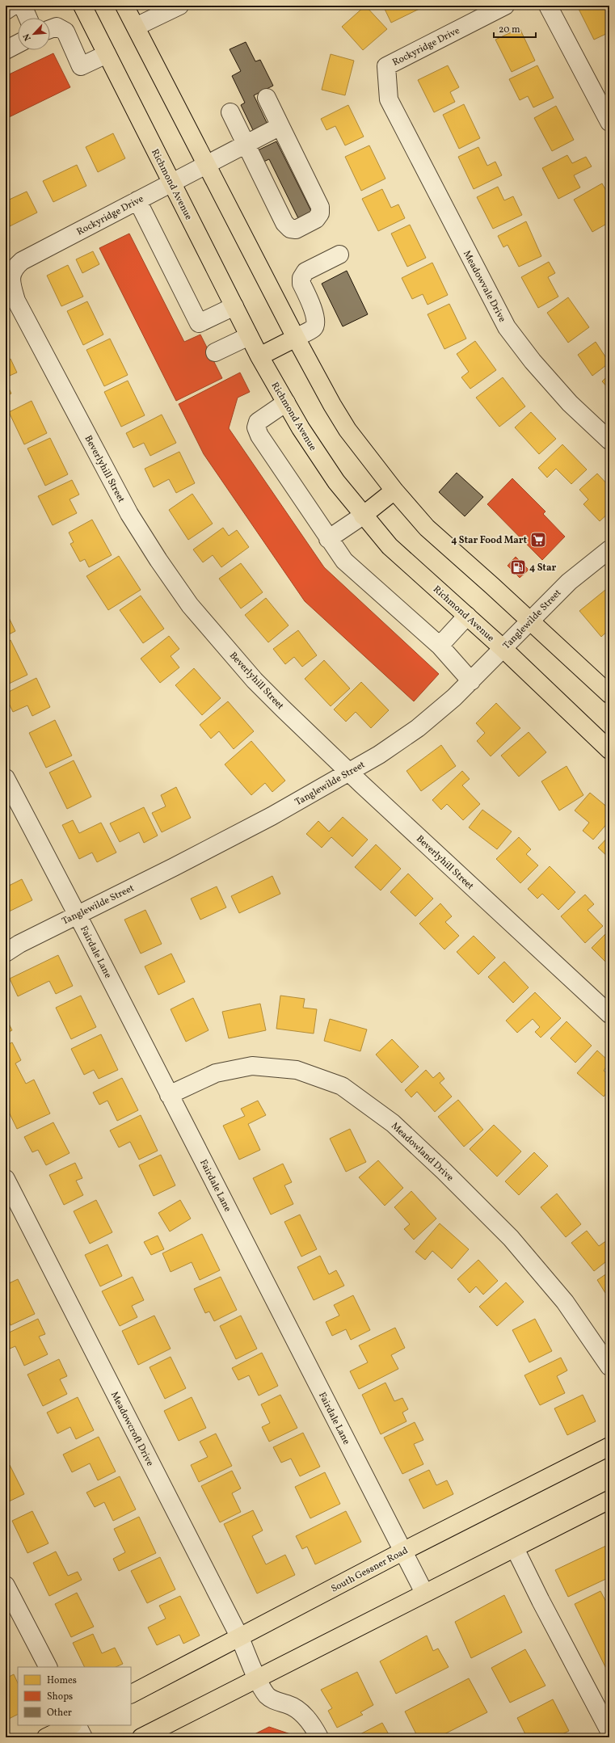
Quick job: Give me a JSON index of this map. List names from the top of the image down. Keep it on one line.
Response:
{"streets":{"main road":["Richmond Avenue","South Gessner Road"],"street":["Rockyridge Drive","Meadowvale Drive","Beverlyhill Street","Tanglewilde Street","Fairdale Lane","Meadowland Drive","Meadowcroft Drive"]},"crossings":[["Rockyridge Drive","Richmond Avenue"],["Rockyridge Drive","Meadowvale Drive"],["Rockyridge Drive","Beverlyhill Street"],["Richmond Avenue","Tanglewilde Street"],["Beverlyhill Street","Tanglewilde Street"],["Tanglewilde Street","Fairdale Lane"],["Fairdale Lane","Meadowland Drive"],["Fairdale Lane","South Gessner Road"],["Meadowcroft Drive","South Gessner Road"]],"places":{"supermarket":["4 Star Food Mart"],"fuel station":["4 Star"]},"legend":["Homes","Shops","Other"],"scale_bar":"20 m","north":"bottom left"}
